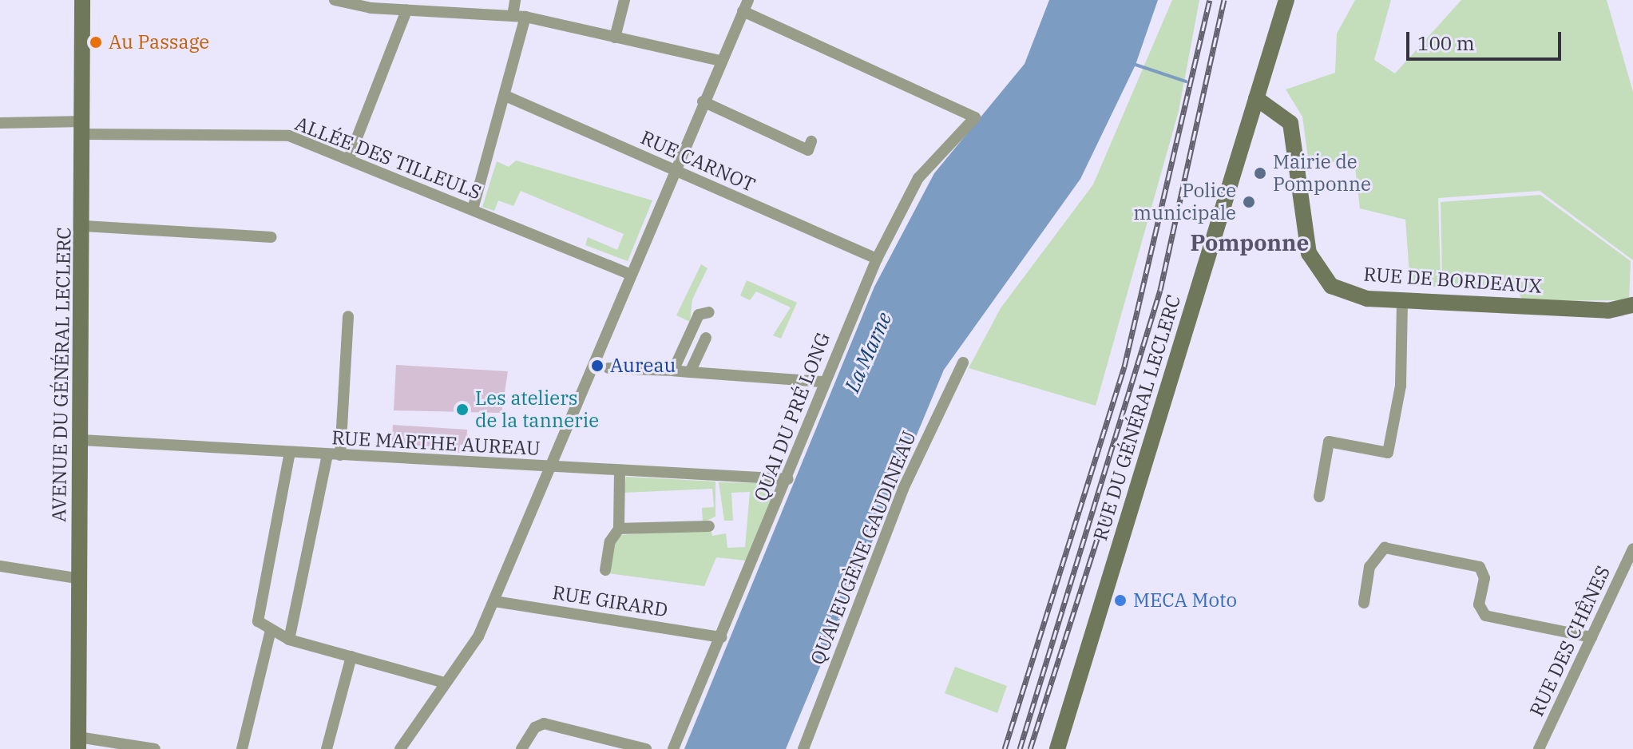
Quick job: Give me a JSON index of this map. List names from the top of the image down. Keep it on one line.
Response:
{"streets":{"main road":["RUE DE BORDEAUX","AVENUE DU GÉNÉRAL LECLERC","RUE DU GÉNÉRAL LECLERC"],"street":["ALLÉE DES TILLEULS","RUE CARNOT","QUAI DU PRÉ LONG","RUE MARTHE AUREAU","QUAI EUGÈNE GAUDINEAU","RUE GIRARD","RUE DES CHÊNES"]},"crossings":[["ALLÉE DES TILLEULS","AVENUE DU GÉNÉRAL LECLERC"],["RUE CARNOT","QUAI DU PRÉ LONG"],["RUE DE BORDEAUX","RUE DU GÉNÉRAL LECLERC"],["AVENUE DU GÉNÉRAL LECLERC","RUE MARTHE AUREAU"],["QUAI DU PRÉ LONG","RUE MARTHE AUREAU"],["QUAI DU PRÉ LONG","RUE GIRARD"]],"districts":["Pomponne"],"water":["La Marne"],"places":["Au Passage","Mairie de Pomponne","Police municipale","Aureau","Les ateliers de la tannerie","MECA Moto"],"scale_bar":"100 m"}
